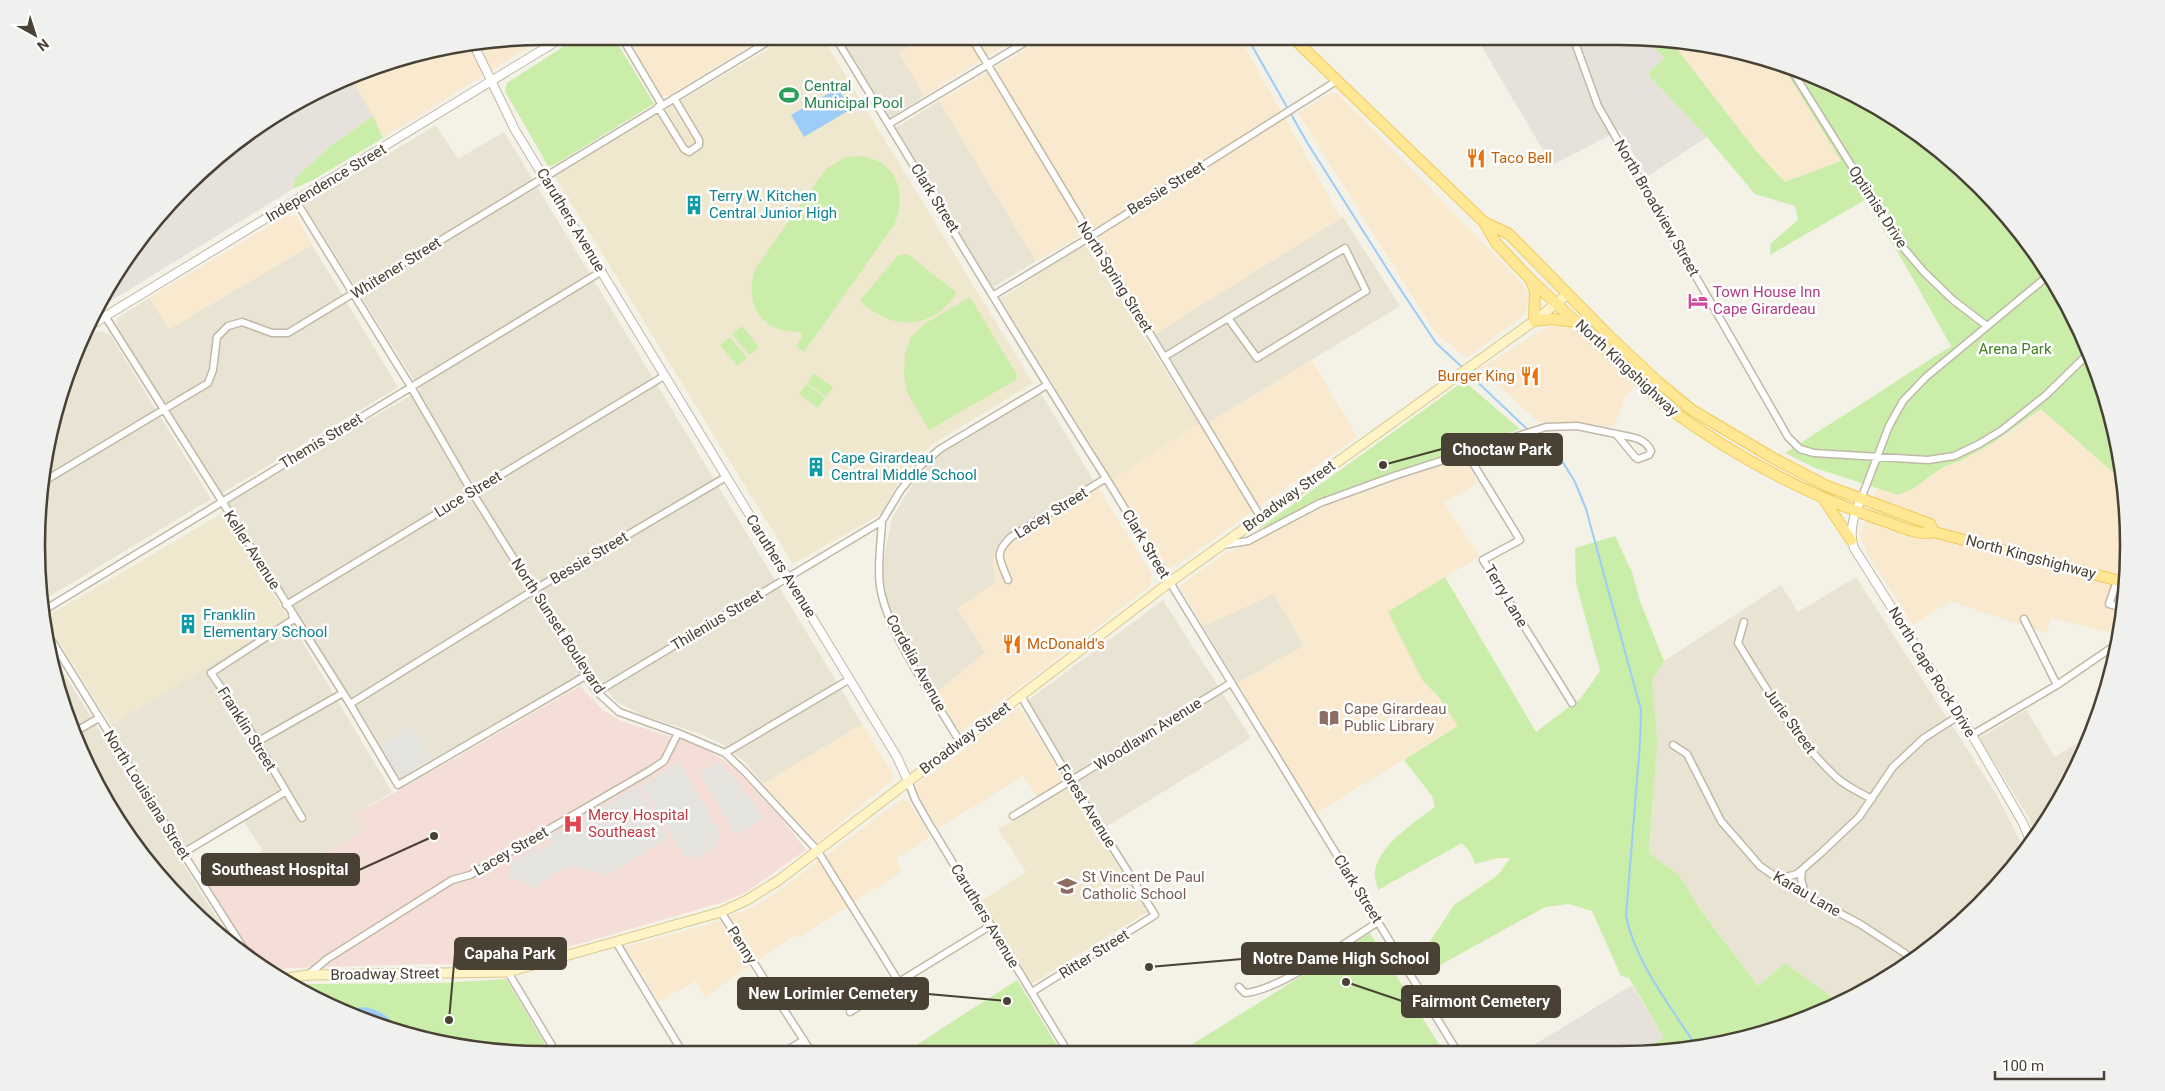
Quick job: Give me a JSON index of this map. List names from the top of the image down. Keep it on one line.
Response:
{"streets":{"main road":["North Kingshighway","Broadway Street"],"street":["Independence Street","Bessie Street","Clark Street","Optimist Drive","North Broadview Street","Caruthers Avenue","Whitener Street","North Spring Street","Themis Street","Luce Street","Lacey Street","Keller Avenue","Terry Lane","Thilenius Street","North Sunset Boulevard","Cordelia Avenue","North Cape Rock Drive","Jurie Street","Franklin Street","Woodlawn Avenue","North Louisiana Street","Forest Avenue","Karau Lane","Penny","Ritter Street"]},"crossings":[["Independence Street","Caruthers Avenue"],["Independence Street","Keller Avenue"],["Independence Street","North Sunset Boulevard"],["Bessie Street","Clark Street"],["Bessie Street","Caruthers Avenue"],["Bessie Street","North Spring Street"],["Bessie Street","North Kingshighway"],["Bessie Street","Keller Avenue"],["Bessie Street","North Sunset Boulevard"],["Clark Street","Broadway Street"],["Clark Street","Lacey Street"],["Clark Street","Thilenius Street"],["Clark Street","Woodlawn Avenue"],["Caruthers Avenue","Whitener Street"],["Caruthers Avenue","Themis Street"],["Caruthers Avenue","Luce Street"],["Caruthers Avenue","Broadway Street"],["Caruthers Avenue","Thilenius Street"],["Caruthers Avenue","Ritter Street"],["Whitener Street","Keller Avenue"],["Whitener Street","North Sunset Boulevard"],["North Spring Street","Broadway Street"],["North Kingshighway","Broadway Street"],["Themis Street","Keller Avenue"],["Themis Street","North Sunset Boulevard"],["Luce Street","Keller Avenue"],["Luce Street","North Sunset Boulevard"],["Luce Street","Franklin Street"],["Broadway Street","Lacey Street"],["Broadway Street","North Sunset Boulevard"],["Broadway Street","Cordelia Avenue"],["Broadway Street","Forest Avenue"],["Broadway Street","Penny"],["Lacey Street","North Sunset Boulevard"],["Keller Avenue","North Sunset Boulevard"],["Keller Avenue","Franklin Street"],["Thilenius Street","North Sunset Boulevard"],["Thilenius Street","Cordelia Avenue"],["Woodlawn Avenue","Forest Avenue"],["Forest Avenue","Ritter Street"]],"parks":["Arena Park"],"places":{"sports":["Central Municipal Pool"],"restaurant":["Taco Bell","Burger King","McDonald's"],"building":["Terry W. Kitchen Central Junior High","Cape Girardeau Central Middle School","Franklin Elementary School"],"hotel":["Town House Inn Cape Girardeau"],"other":["Choctaw Park","Southeast Hospital","Notre Dame High School","Fairmont Cemetery","New Lorimier Cemetery","Capaha Park"],"library":["Cape Girardeau Public Library"],"hospital":["Mercy Hospital Southeast"],"school or university":["St Vincent De Paul Catholic School"]},"scale_bar":"100 m","north":"bottom right"}
